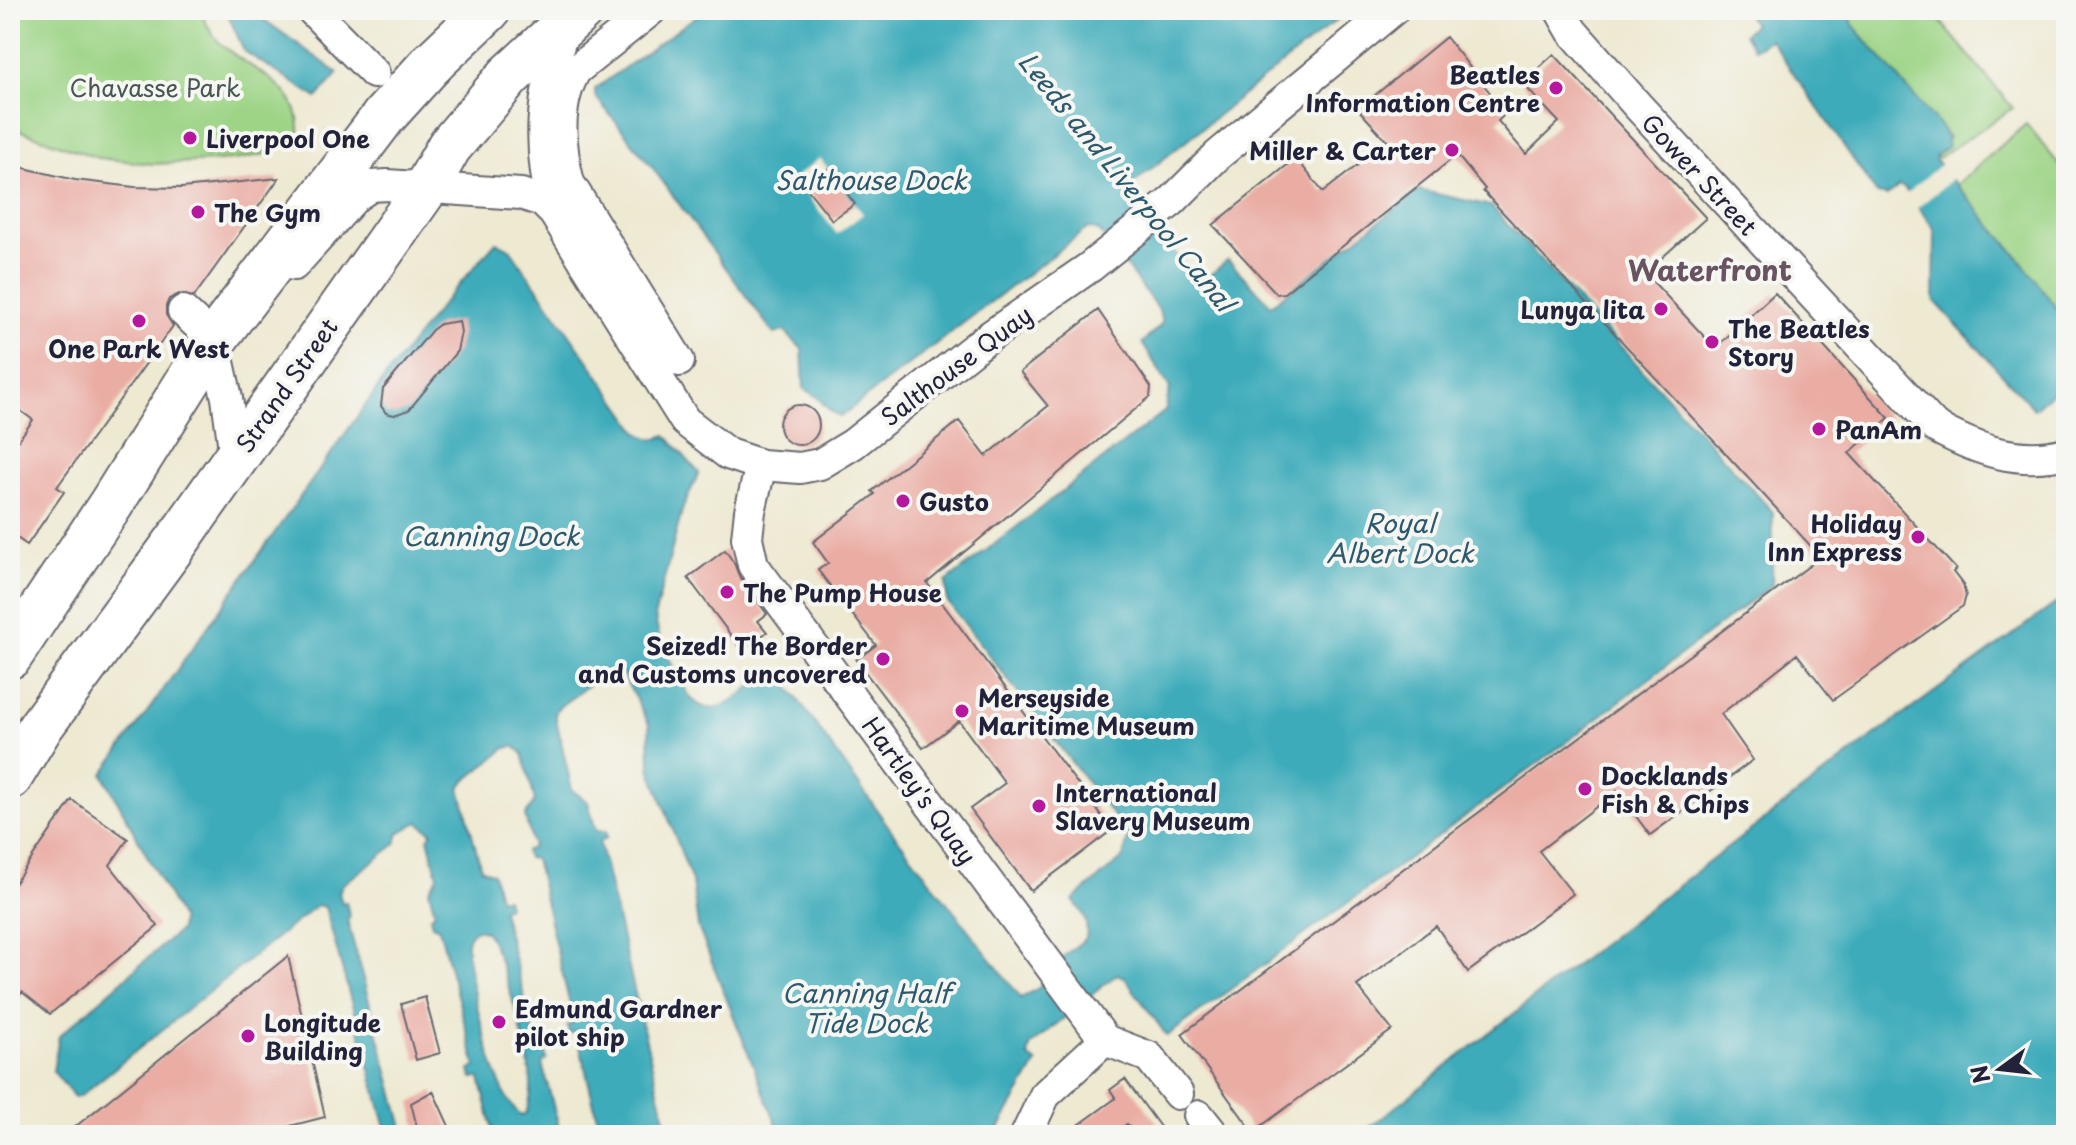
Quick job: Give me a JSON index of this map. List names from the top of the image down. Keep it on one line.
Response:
{"streets":{"highway":["Strand Street"],"street":["Gower Street","Salthouse Quay","Hartley's Quay"]},"crossings":[["Salthouse Quay","Strand Street"],["Salthouse Quay","Hartley's Quay"]],"districts":["Waterfront"],"water":["Salthouse Dock","Leeds and Liverpool Canal","Royal Albert Dock","Canning Dock","Canning Half Tide Dock"],"parks":["Chavasse Park"],"places":["Beatles Information Centre","Liverpool One","Miller & Carter","The Gym","Lunya lita","One Park West","The Beatles Story","PanAm","Gusto","Holiday Inn Express","The Pump House","Seized! The Border and Customs uncovered","Merseyside Maritime Museum","Docklands Fish & Chips","International Slavery Museum","Edmund Gardner pilot ship","Longitude Building"],"north":"left"}
